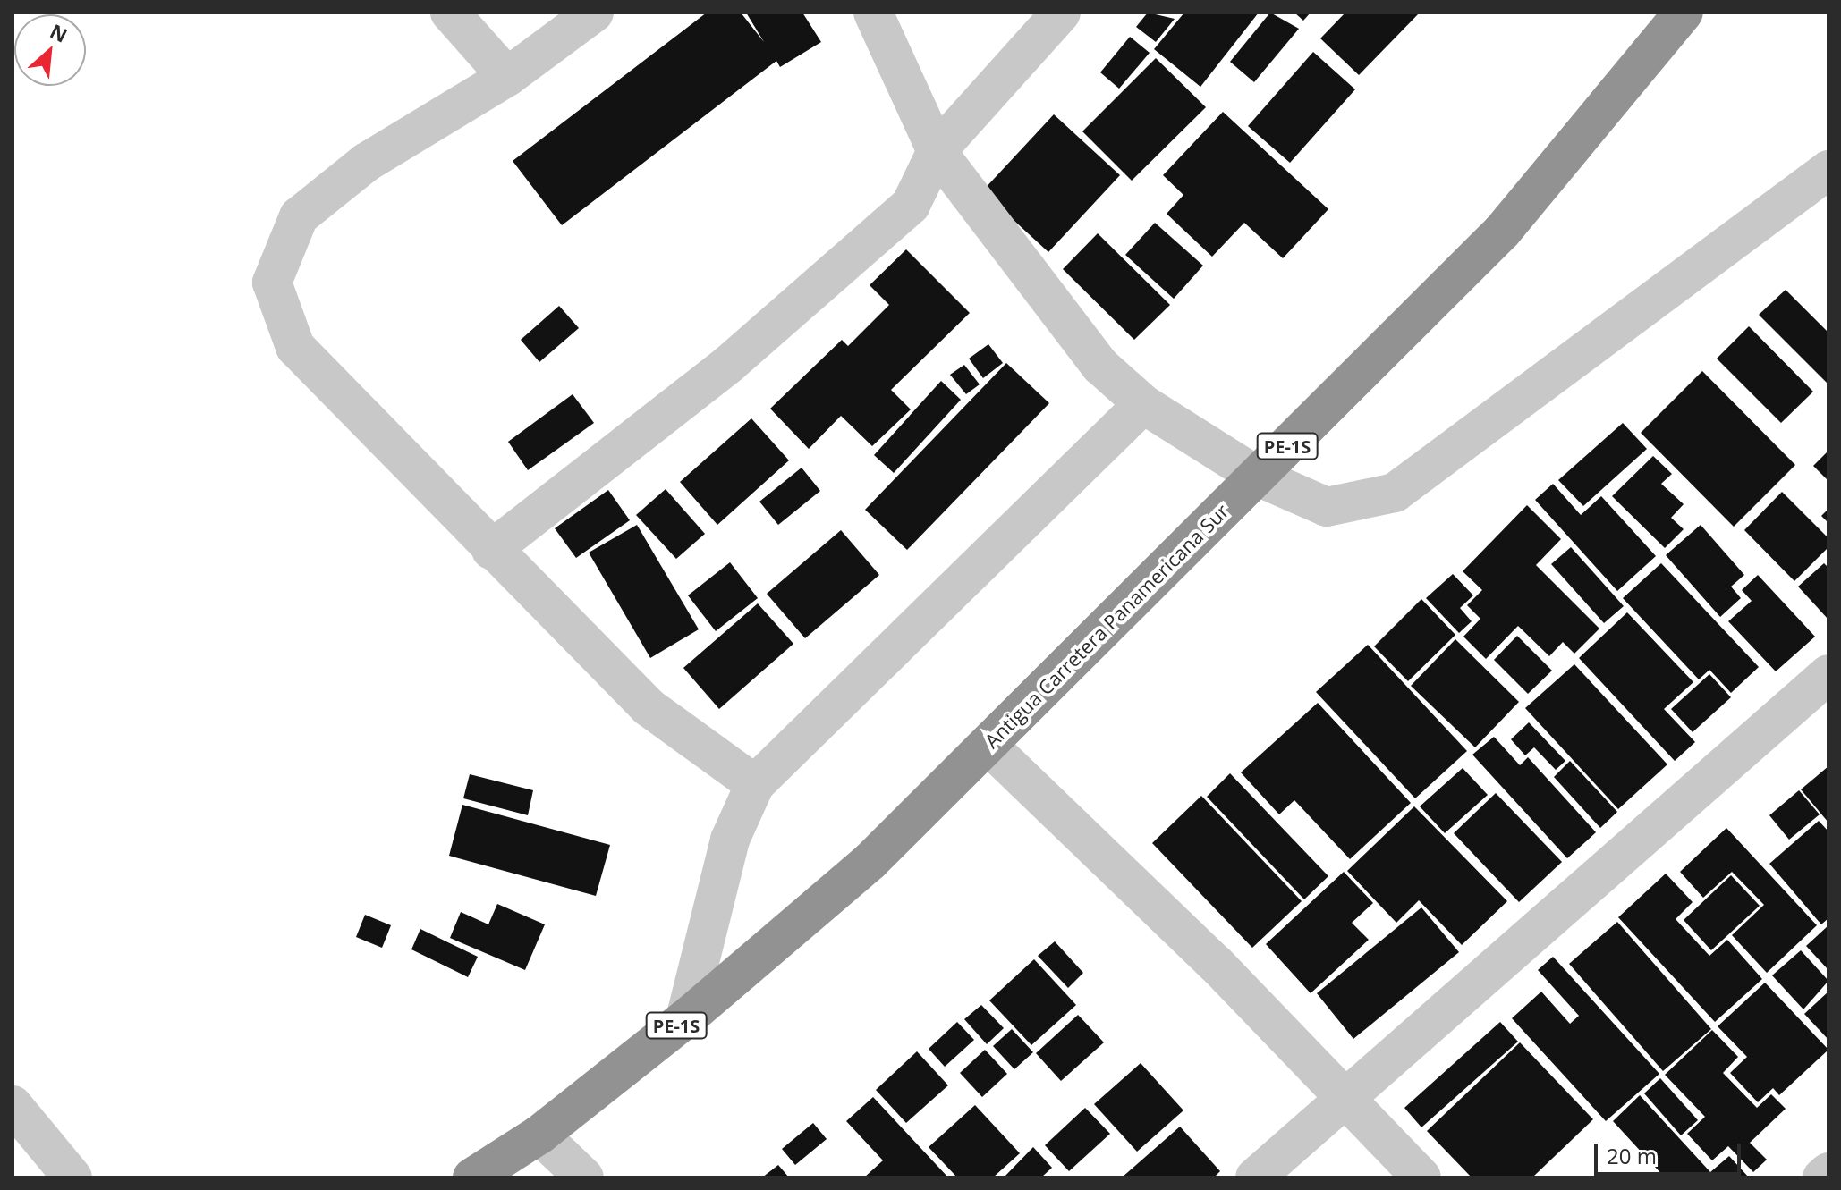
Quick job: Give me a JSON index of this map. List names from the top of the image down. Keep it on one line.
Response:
{"streets":{"highway":["PE-1S","Antigua Carretera Panamericana Sur"]},"scale_bar":"20 m","north":"top right"}
